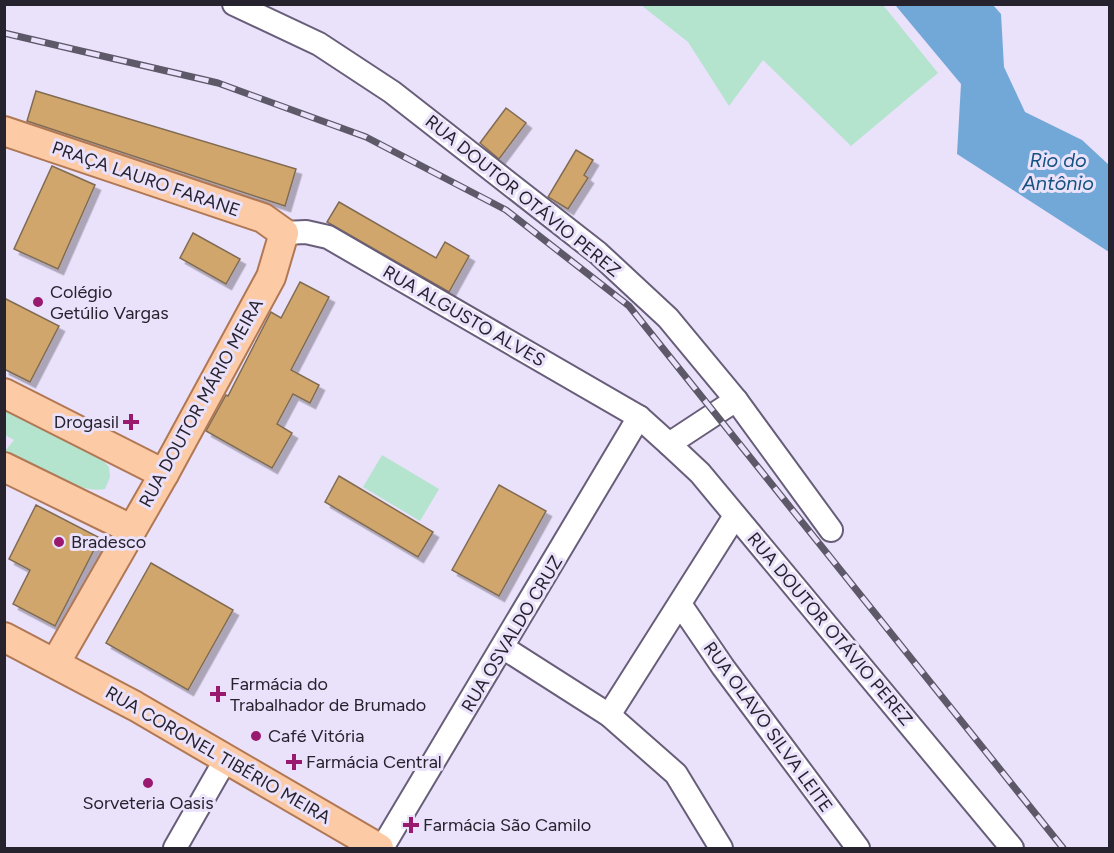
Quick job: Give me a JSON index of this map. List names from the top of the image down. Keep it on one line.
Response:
{"streets":{"main road":["PRAÇA LAURO FARANE","RUA DOUTOR MÁRIO MEIRA","RUA CORONEL TIBÉRIO MEIRA"],"street":["RUA DOUTOR OTÁVIO PEREZ","RUA ALGUSTO ALVES","RUA OSVALDO CRUZ","RUA OLAVO SILVA LEITE"]},"crossings":[["PRAÇA LAURO FARANE","RUA ALGUSTO ALVES"],["PRAÇA LAURO FARANE","RUA DOUTOR MÁRIO MEIRA"],["RUA DOUTOR OTÁVIO PEREZ","RUA ALGUSTO ALVES"],["RUA DOUTOR OTÁVIO PEREZ","RUA OSVALDO CRUZ"],["RUA ALGUSTO ALVES","RUA DOUTOR MÁRIO MEIRA"],["RUA ALGUSTO ALVES","RUA OSVALDO CRUZ"],["RUA DOUTOR MÁRIO MEIRA","RUA CORONEL TIBÉRIO MEIRA"],["RUA OSVALDO CRUZ","RUA CORONEL TIBÉRIO MEIRA"]],"water":["Rio do Antônio"],"places":{"other":["Colégio Getúlio Vargas","Bradesco","Café Vitória","Sorveteria Oasis"],"health":["Drogasil","Farmácia do Trabalhador de Brumado","Farmácia Central","Farmácia São Camilo"]}}
